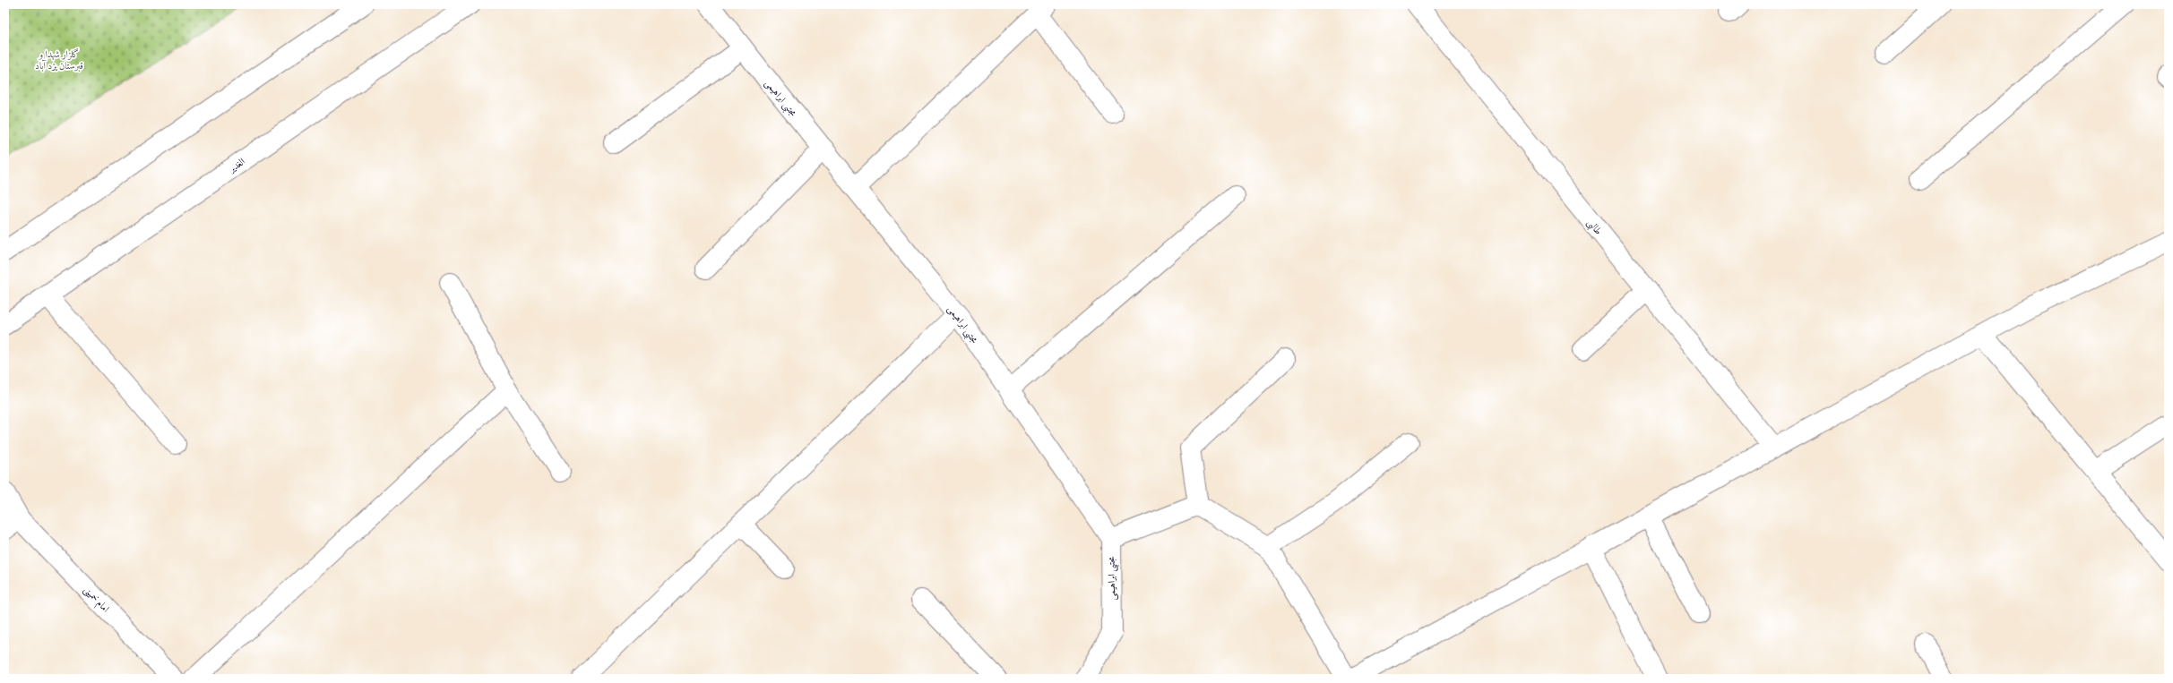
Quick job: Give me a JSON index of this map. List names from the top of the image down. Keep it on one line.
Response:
{"streets":{"street":["مجتبی ابراهیمی","الغدیر","طالبی","امام خمینی"]},"parks":["گلزار شهدا و قبرستان یزد آباد"]}
